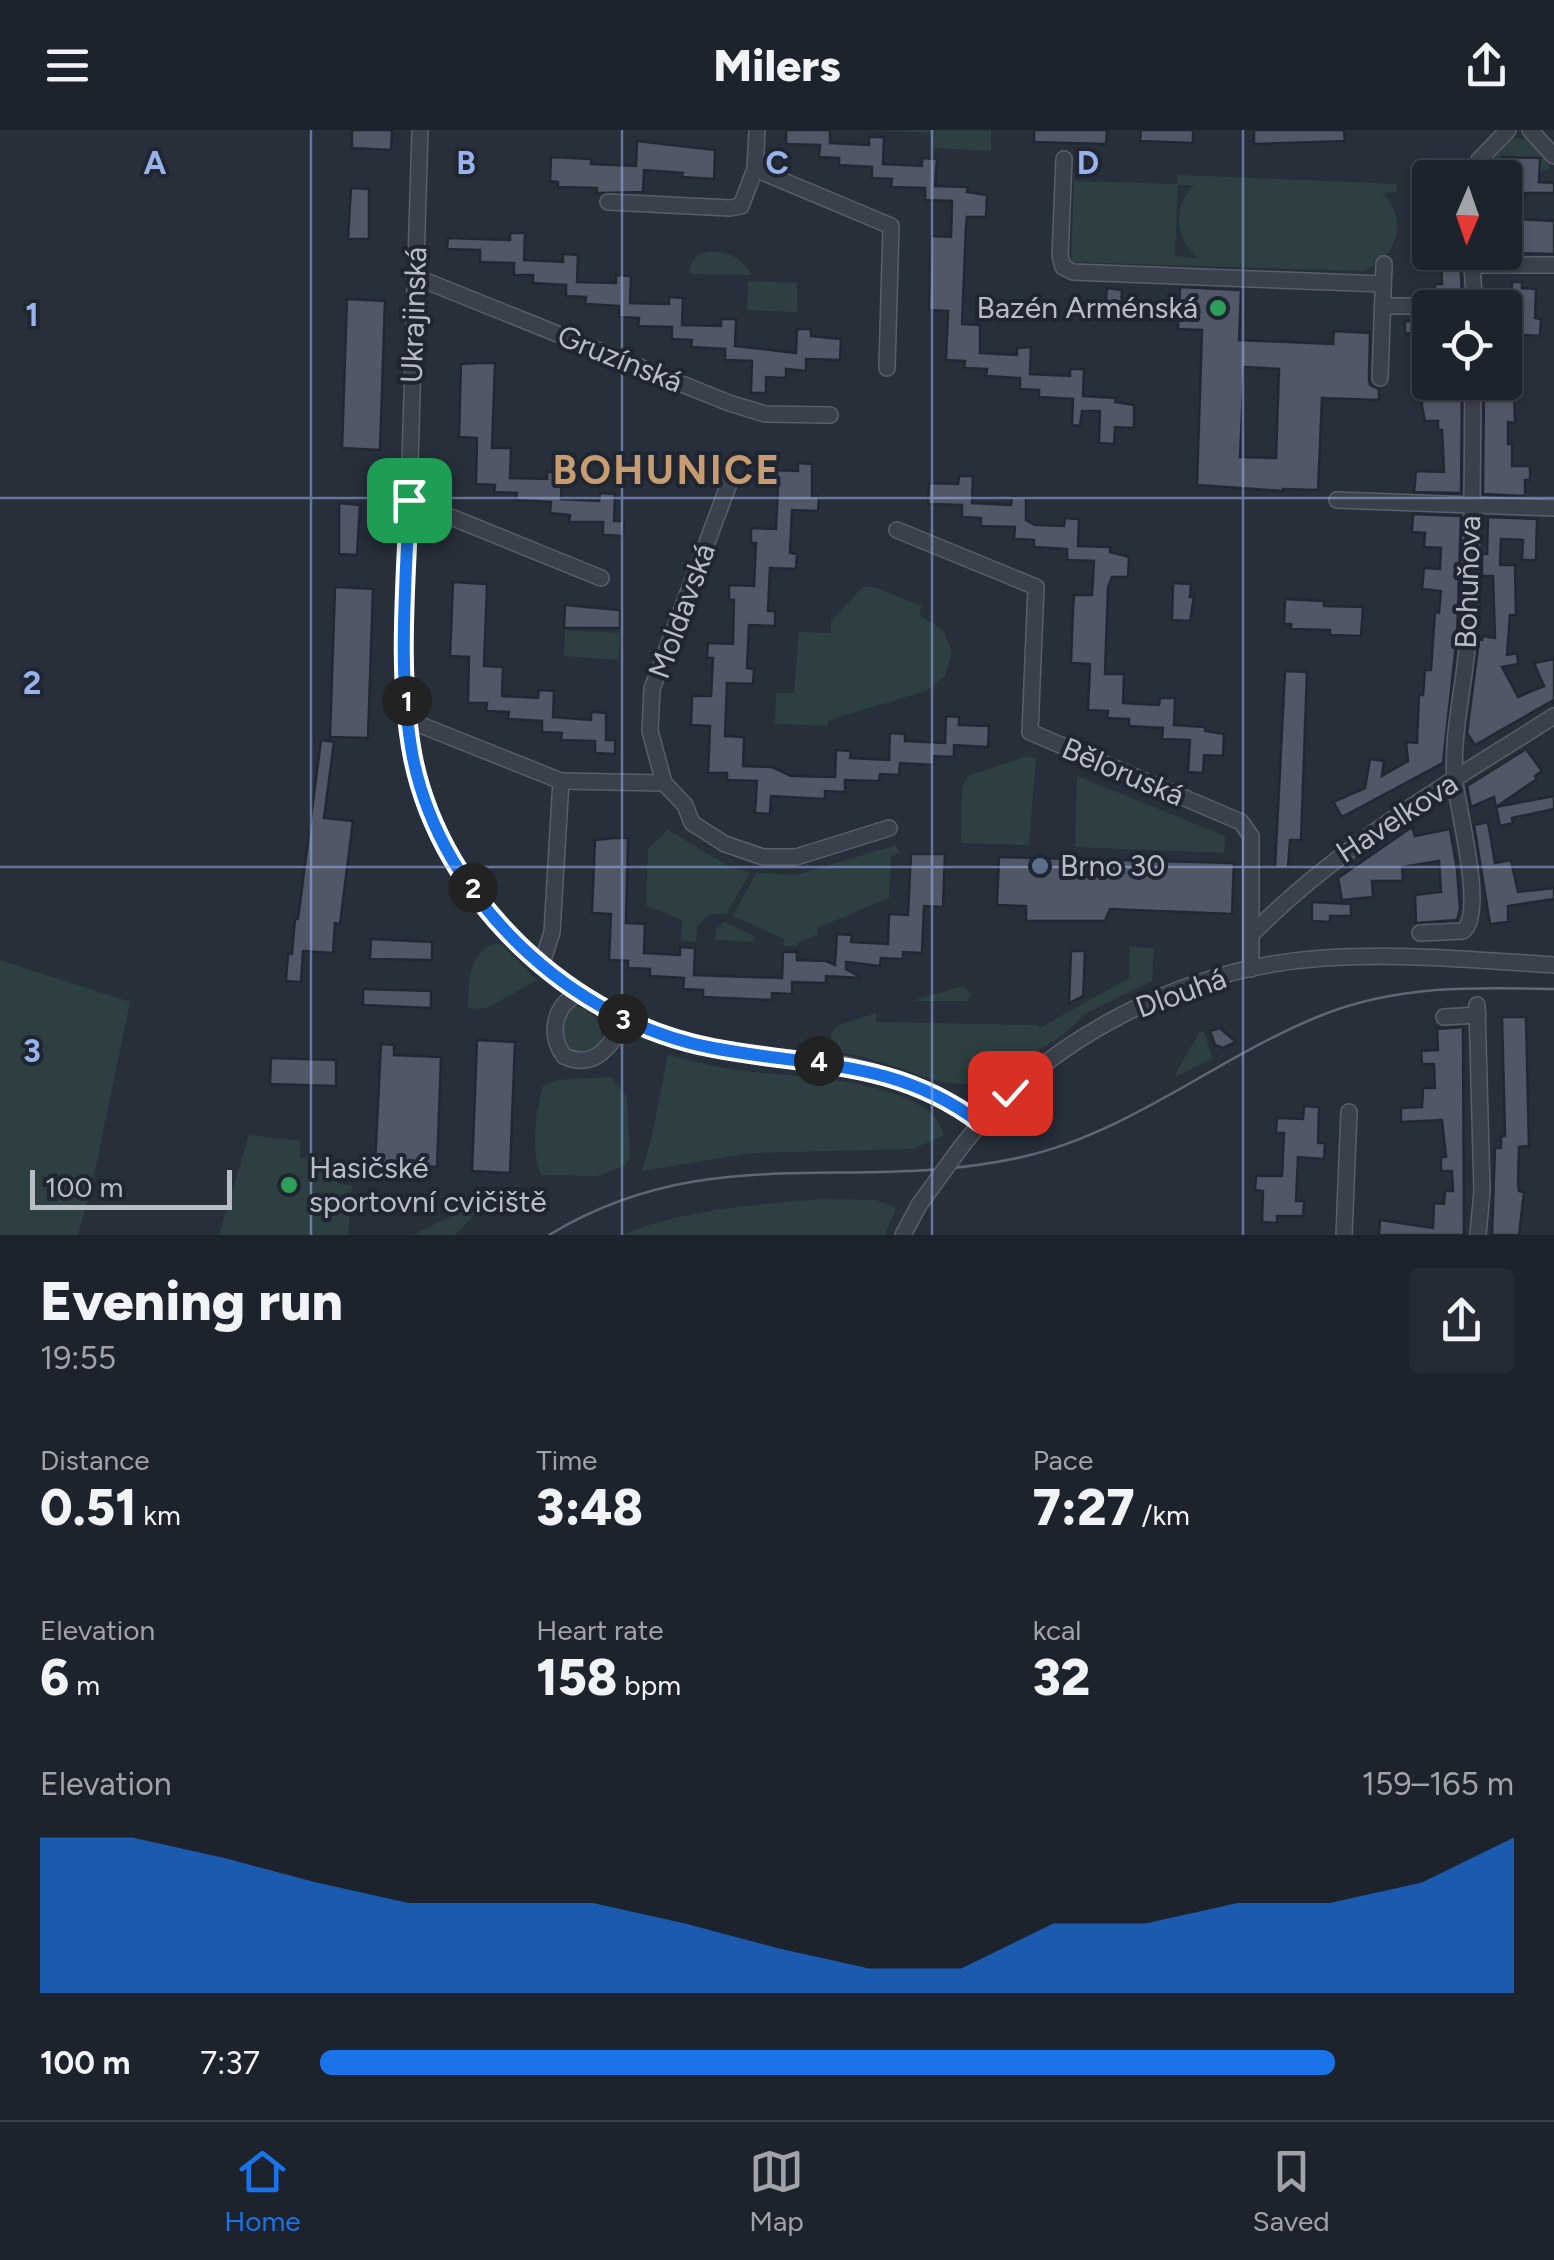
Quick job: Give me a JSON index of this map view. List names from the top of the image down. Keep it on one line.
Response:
{"streets":{"street":["Ukrajinská","Gruzínská","Bohuňova","Moldavská","Běloruská","Havelkova","Dlouhá"]},"crossings":[["Ukrajinská","Gruzínská"],["Ukrajinská","Dlouhá"],["Bohuňova","Havelkova"],["Běloruská","Havelkova"],["Běloruská","Dlouhá"]],"districts":["BOHUNICE"],"places":["Bazén Arménská","Brno 30","Hasičské sportovní cvičiště"],"scale_bar":"100 m","north":"bottom","page":{"header":"Milers","pins":["1","2","3","4"],"scale":"100 m","heading":["Evening run","19:55"],"stats":[["Distance","0.51 km"],["Time","3:48"],["Pace","7:27 /km"],["Elevation","6 m"],["Heart rate","158 bpm"],["kcal","32"]],"chart":["Elevation","159–165 m"],"list":[{"name":"100 m","note":"7:37"}],"tabs":["Home","Map","Saved"]},"grid":{"columns":["A","B","C","D"],"rows":["1","2","3"]}}
